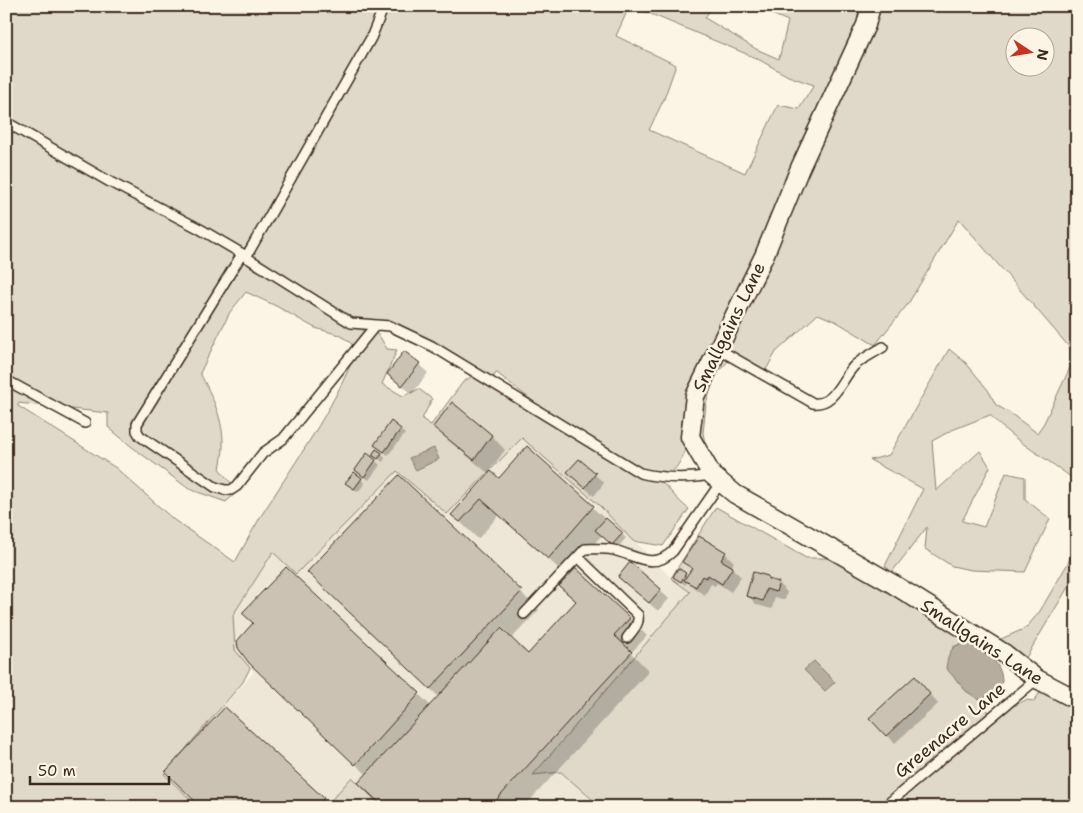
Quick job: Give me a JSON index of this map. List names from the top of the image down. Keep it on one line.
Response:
{"streets":{"street":["Smallgains Lane"],"lane":["Greenacre Lane"]},"crossings":[["Smallgains Lane","Greenacre Lane"]],"scale_bar":"50 m","north":"right"}
